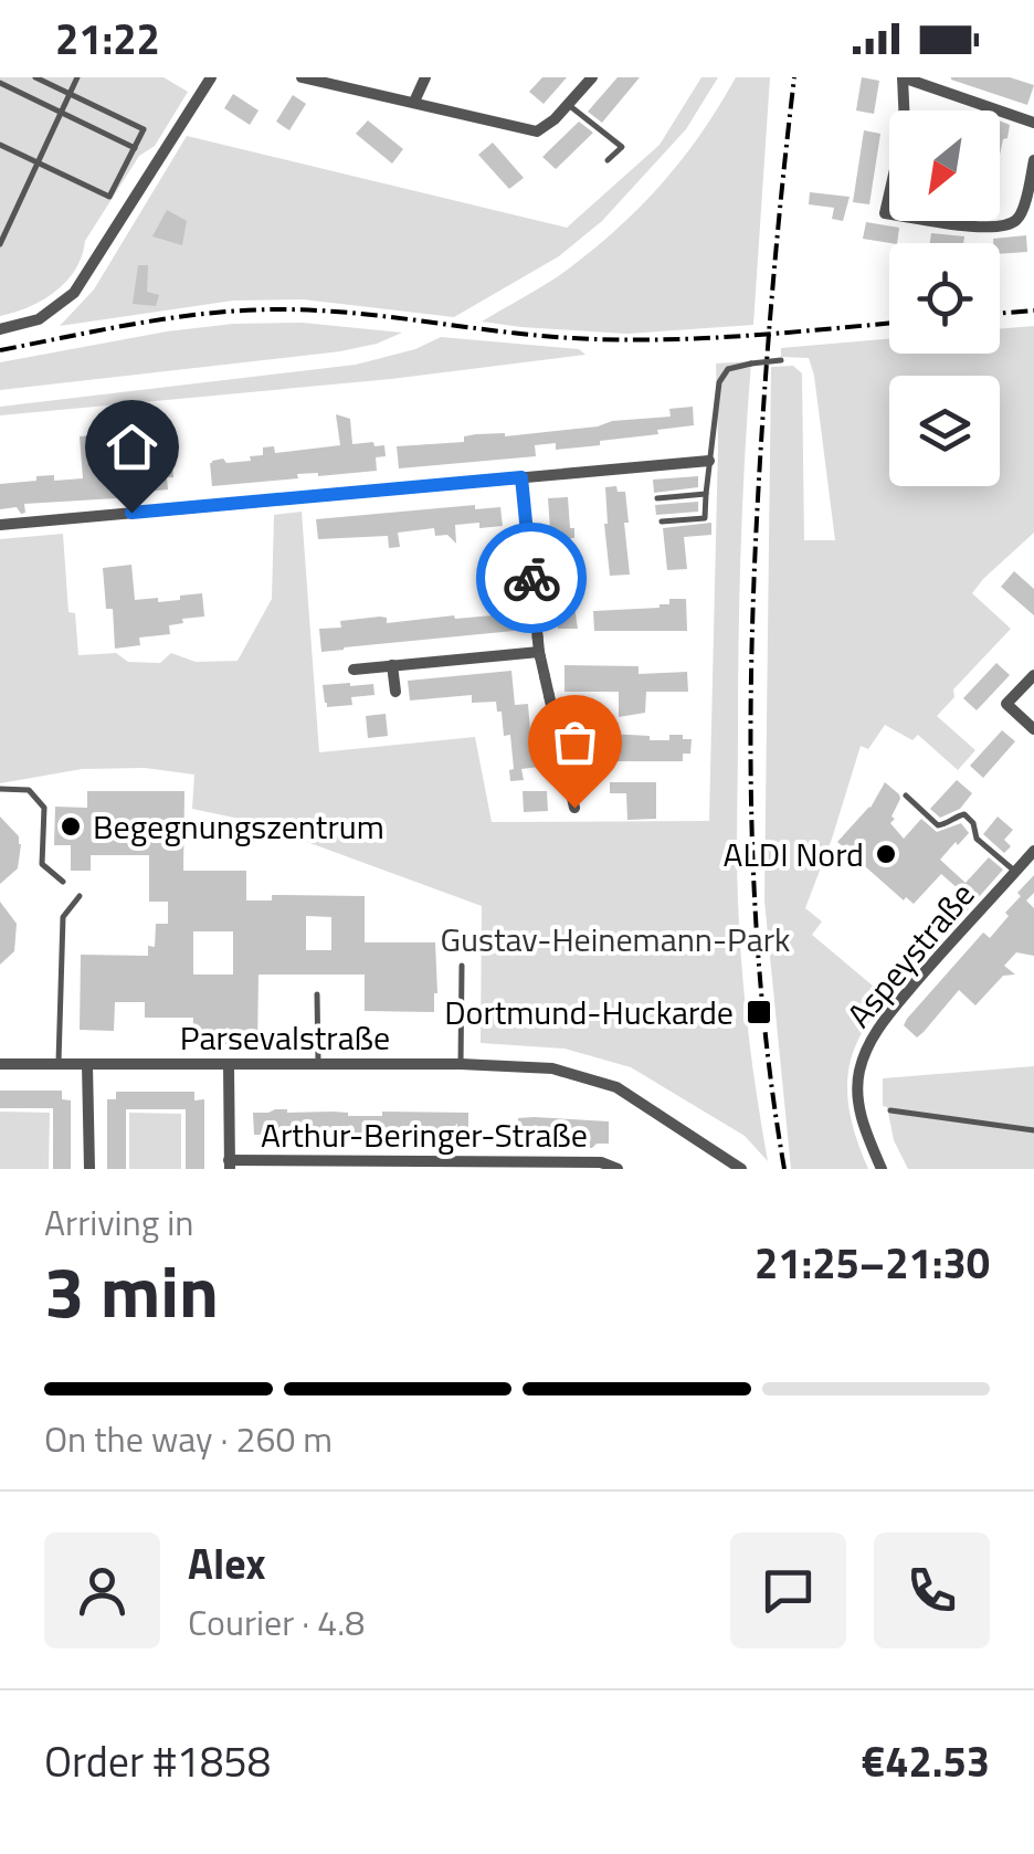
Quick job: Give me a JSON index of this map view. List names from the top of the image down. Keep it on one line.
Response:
{"streets":{"street":["Aspeystraße","Parsevalstraße","Arthur-Beringer-Straße"]},"parks":["Gustav-Heinemann-Park"],"places":{"other":["Begegnungszentrum","ALDI Nord"],"transit":["Dortmund-Huckarde"]},"north":"bottom left","page":{"status":"21:22","heading":["3 min","Arriving in","21:25–21:30"],"panel":["Alex","Courier · 4.8","Order #1858","€42.53"],"bar":"On the way · 260 m"}}
